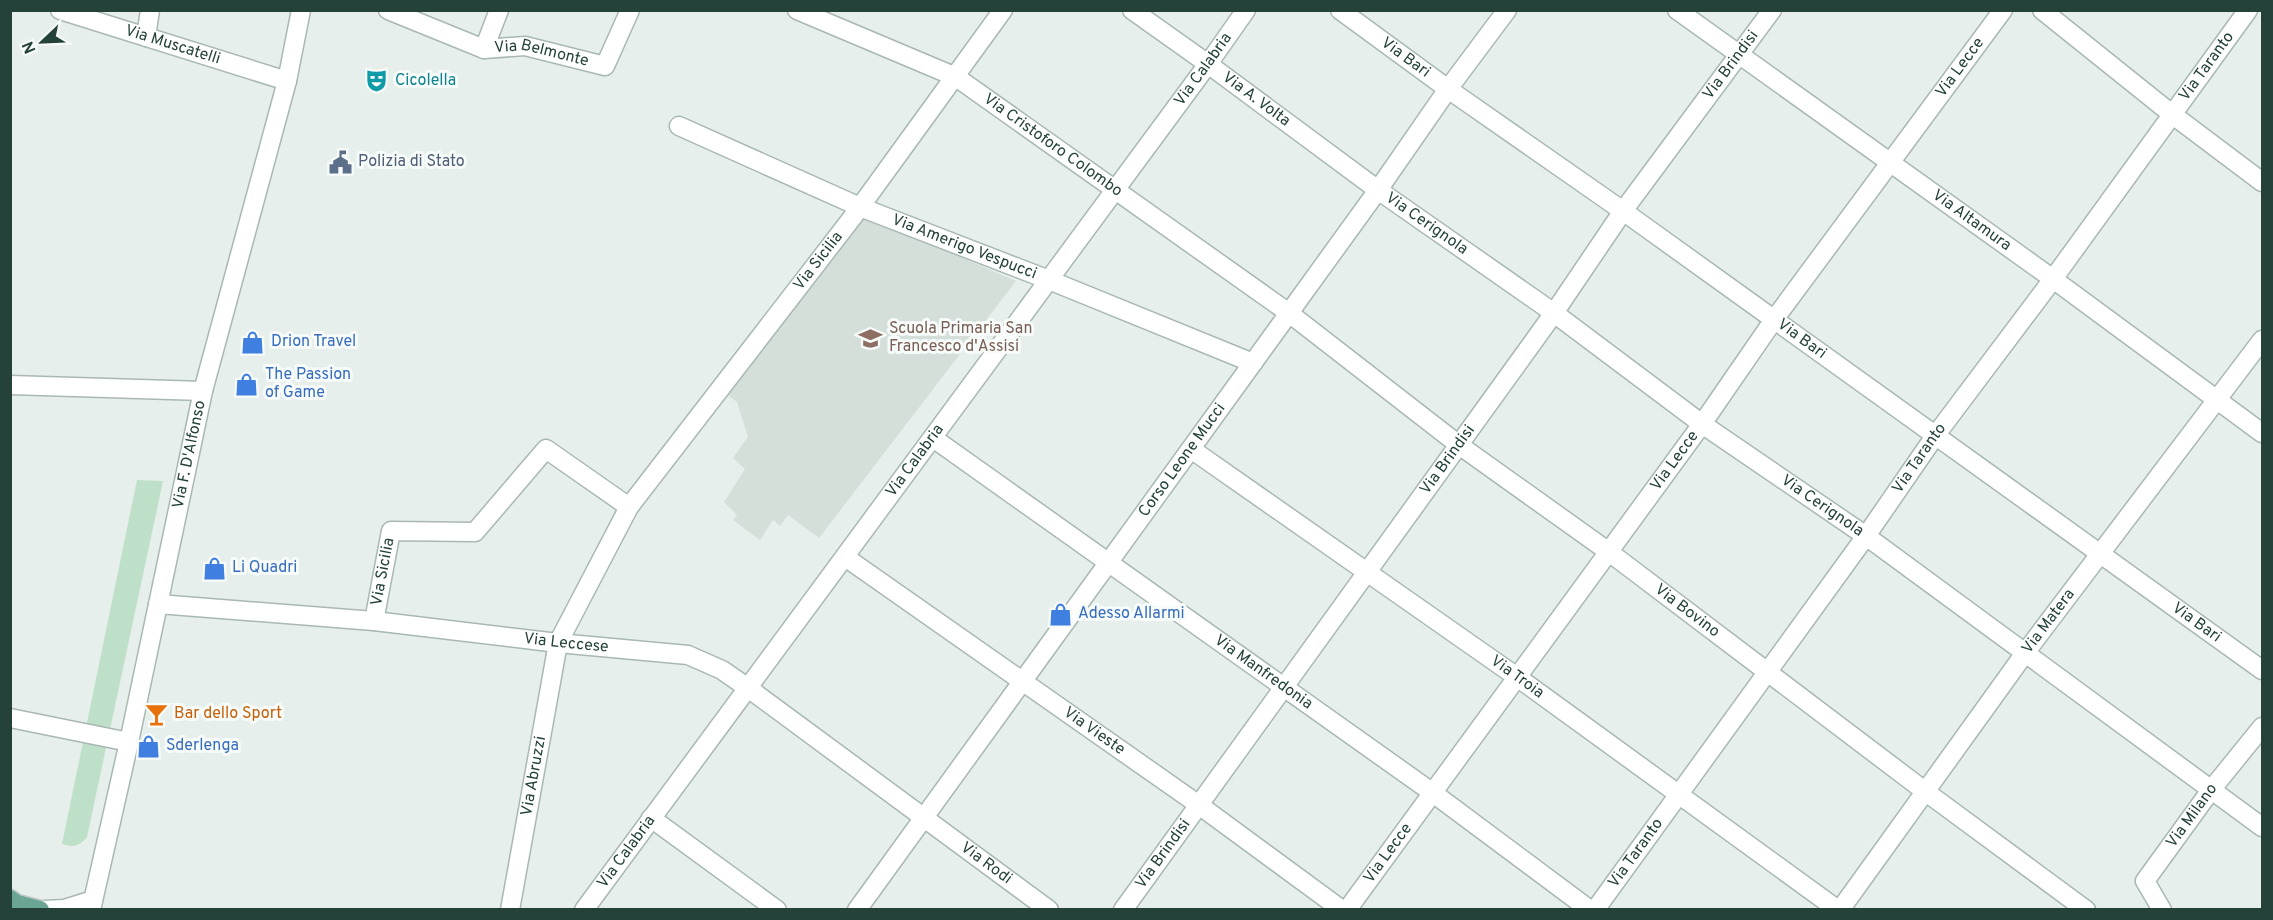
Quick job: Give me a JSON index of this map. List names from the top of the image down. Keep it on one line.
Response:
{"streets":{"street":["Via Muscatelli","Via Belmonte","Via Bari","Via Brindisi","Via Lecce","Via Taranto","Via Calabria","Via A. Volta","Via Cristoforo Colombo","Via Altamura","Via Cerignola","Via Amerigo Vespucci","Via Sicilia","Via F. D'Alfonso","Corso Leone Mucci","Via Bovino","Via Matera","Via Leccese","Via Manfredonia","Via Troia","Via Vieste","Via Abruzzi","Via Milano","Via Rodi"]},"crossings":[["Via Muscatelli","Via F. D'Alfonso"],["Via Bari","Via Brindisi"],["Via Bari","Via Lecce"],["Via Bari","Via Taranto"],["Via Bari","Corso Leone Mucci"],["Via Bari","Via Matera"],["Via Brindisi","Via Altamura"],["Via Brindisi","Via Cerignola"],["Via Brindisi","Via Bovino"],["Via Brindisi","Via Manfredonia"],["Via Brindisi","Via Troia"],["Via Brindisi","Via Vieste"],["Via Lecce","Via Altamura"],["Via Lecce","Via Cerignola"],["Via Lecce","Via Bovino"],["Via Lecce","Via Manfredonia"],["Via Lecce","Via Troia"],["Via Taranto","Via Altamura"],["Via Taranto","Via Cerignola"],["Via Taranto","Via Bovino"],["Via Taranto","Via Troia"],["Via Calabria","Via A. Volta"],["Via Calabria","Via Cristoforo Colombo"],["Via Calabria","Via Amerigo Vespucci"],["Via Calabria","Via Leccese"],["Via Calabria","Via Manfredonia"],["Via Calabria","Via Vieste"],["Via A. Volta","Via Cerignola"],["Via A. Volta","Corso Leone Mucci"],["Via Cristoforo Colombo","Via Sicilia"],["Via Cristoforo Colombo","Corso Leone Mucci"],["Via Cristoforo Colombo","Via Bovino"],["Via Altamura","Via Matera"],["Via Cerignola","Corso Leone Mucci"],["Via Cerignola","Via Matera"],["Via Cerignola","Via Milano"],["Via Amerigo Vespucci","Via Sicilia"],["Via Amerigo Vespucci","Corso Leone Mucci"],["Via Sicilia","Via Leccese"],["Via Sicilia","Via Abruzzi"],["Via F. D'Alfonso","Via Leccese"],["Corso Leone Mucci","Via Bovino"],["Corso Leone Mucci","Via Leccese"],["Corso Leone Mucci","Via Manfredonia"],["Corso Leone Mucci","Via Troia"],["Corso Leone Mucci","Via Vieste"],["Corso Leone Mucci","Via Rodi"],["Via Bovino","Via Matera"],["Via Matera","Via Troia"],["Via Leccese","Via Abruzzi"],["Via Leccese","Via Rodi"]],"places":{"theatre":["Cicolella"],"public building":["Polizia di Stato"],"school or university":["Scuola Primaria San Francesco d'Assisi"],"shop":["Drion Travel","The Passion of Game","Li Quadri","Adesso Allarmi","Sderlenga"],"bar":["Bar dello Sport"]},"north":"bottom left"}
